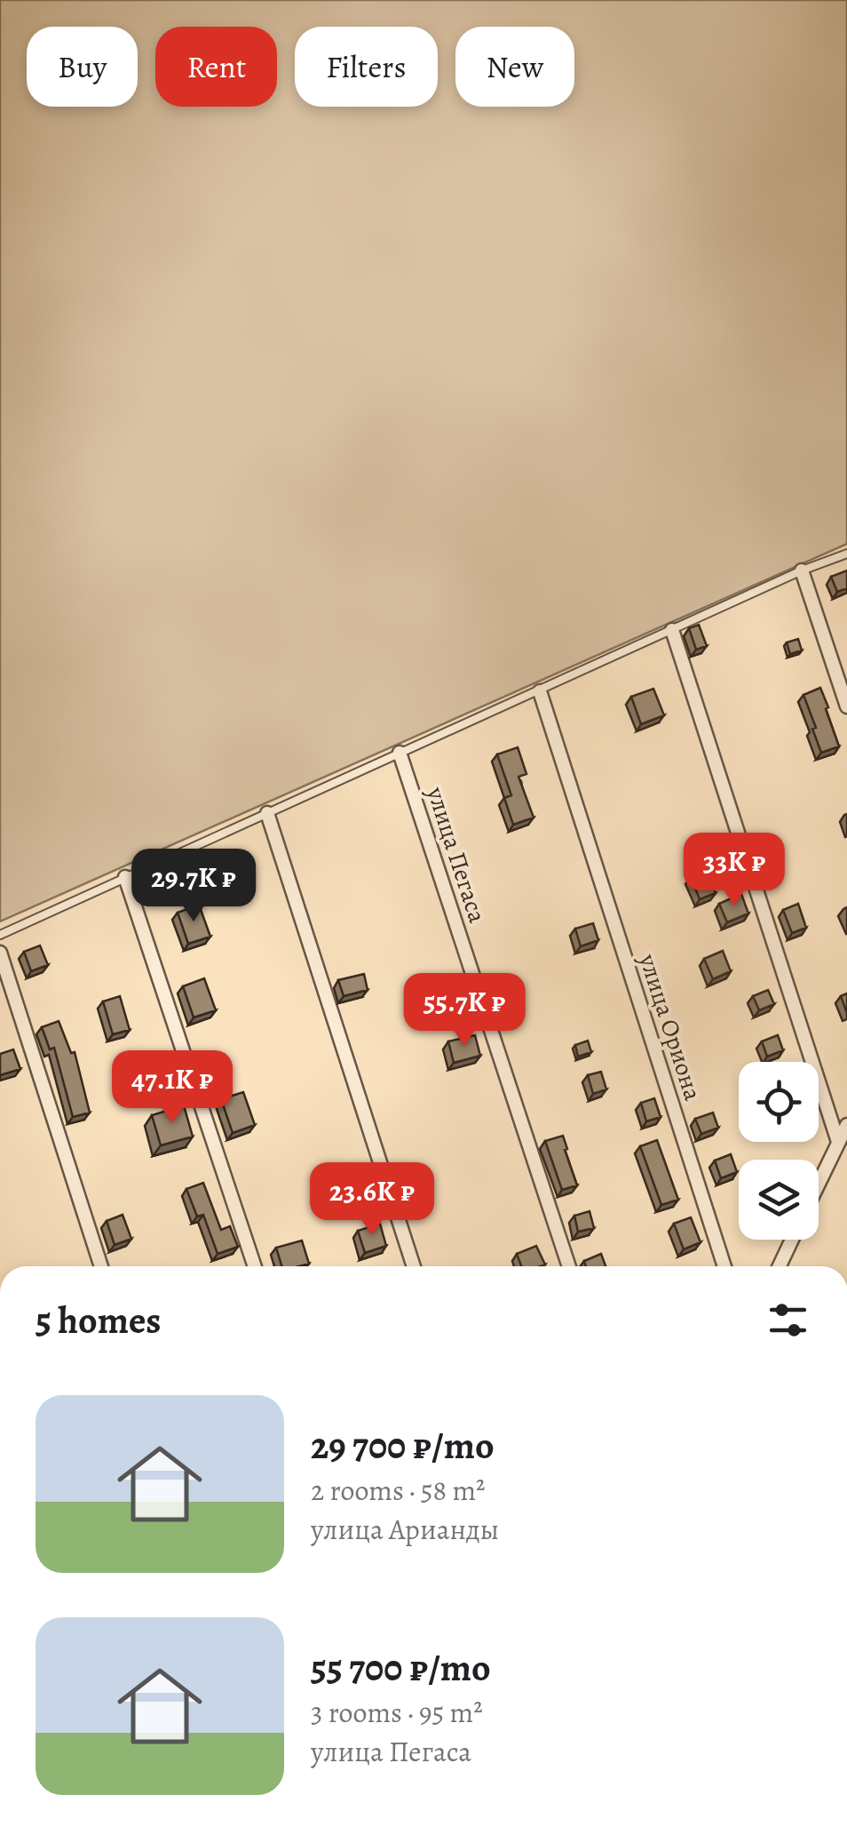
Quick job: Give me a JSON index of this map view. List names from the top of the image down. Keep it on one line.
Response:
{"streets":{"street":["улица Пегаса","улица Ориона"]},"page":{"chip":["Buy","Rent","Filters","New"],"price":["33K ₽","29.7K ₽","55.7K ₽","47.1K ₽","23.6K ₽"],"heading":"5 homes","list":[{"name":"29 700 ₽/mo","note":"2 rooms · 58 m² · улица Арианды"},{"name":"55 700 ₽/mo","note":"3 rooms · 95 m² · улица Пегаса"}]}}
